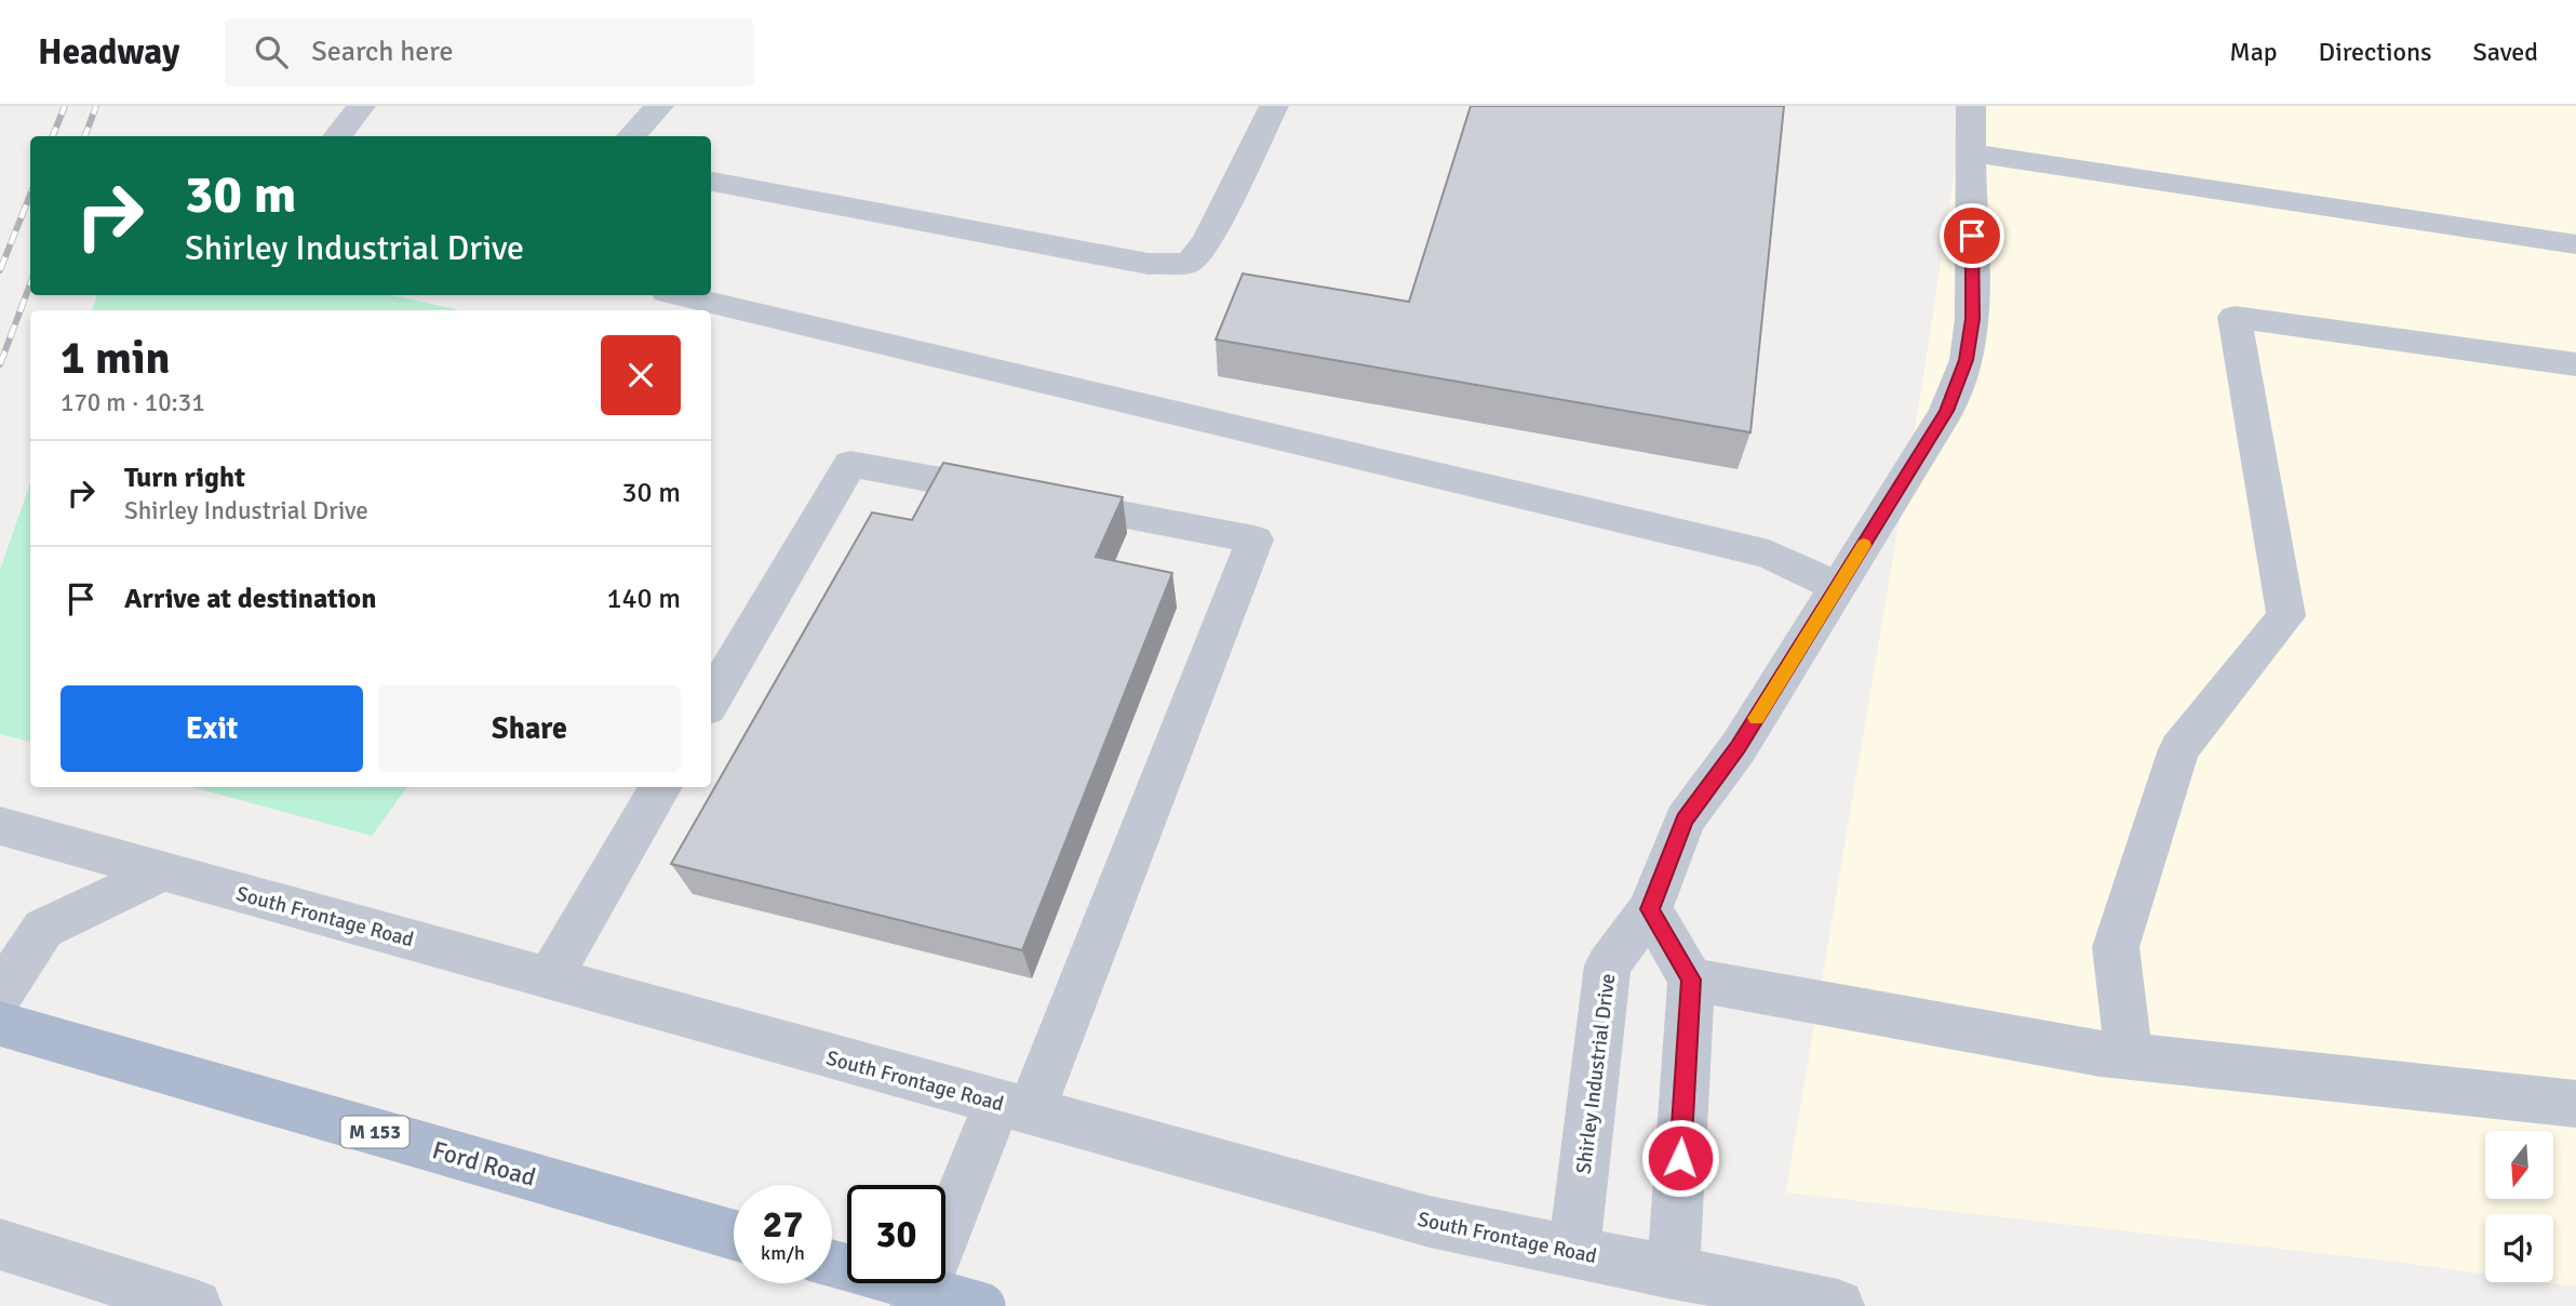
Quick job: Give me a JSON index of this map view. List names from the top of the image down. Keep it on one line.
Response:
{"streets":{"main road":["M 153","Ford Road"],"street":["South Frontage Road","Shirley Industrial Drive"]},"crossings":[["South Frontage Road","Shirley Industrial Drive"]],"north":"bottom","page":{"header":"Headway","search":"Search here","nav":["Map","Directions","Saved"],"turn":["30 m","Shirley Industrial Drive"],"heading":["1 min","170 m · 10:31"],"list":[{"name":"Turn right","note":"Shirley Industrial Drive","value":"30 m"},{"name":"Arrive at destination","value":"140 m"}],"buttons":["Exit","Share"],"speed":"27 km/h","limit":"30"}}
